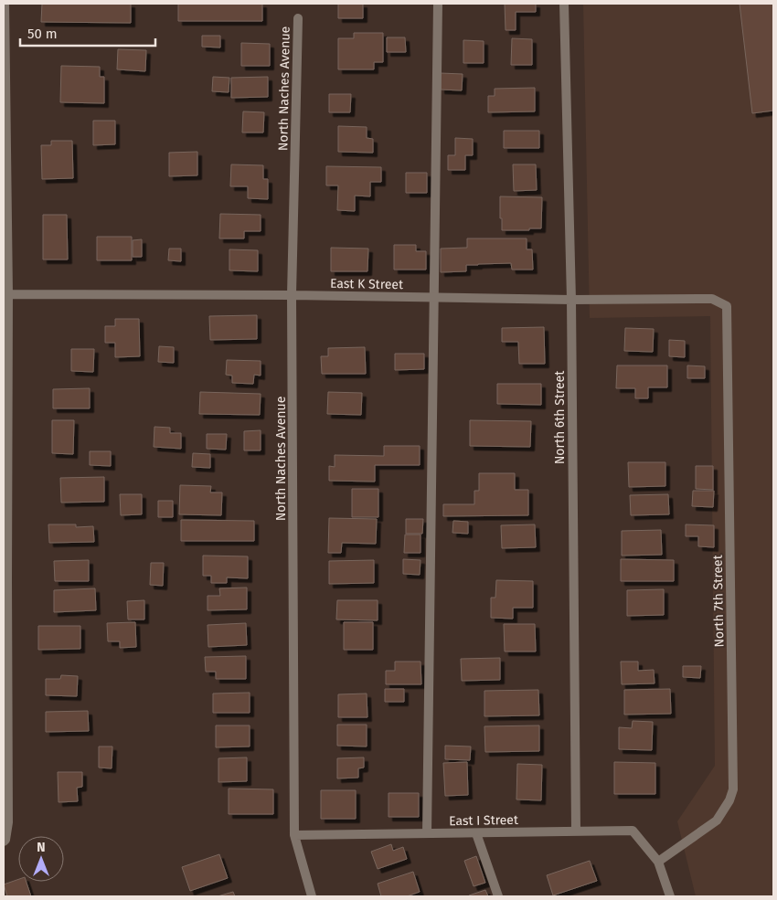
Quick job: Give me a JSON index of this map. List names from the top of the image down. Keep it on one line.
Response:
{"streets":{"street":["North Naches Avenue","East K Street","North 6th Street","North 7th Street","East I Street"]},"crossings":[["North Naches Avenue","East K Street"],["North Naches Avenue","East I Street"],["East K Street","North 6th Street"],["East K Street","North 7th Street"],["North 6th Street","East I Street"],["North 7th Street","East I Street"]],"scale_bar":"50 m","north":"top"}
